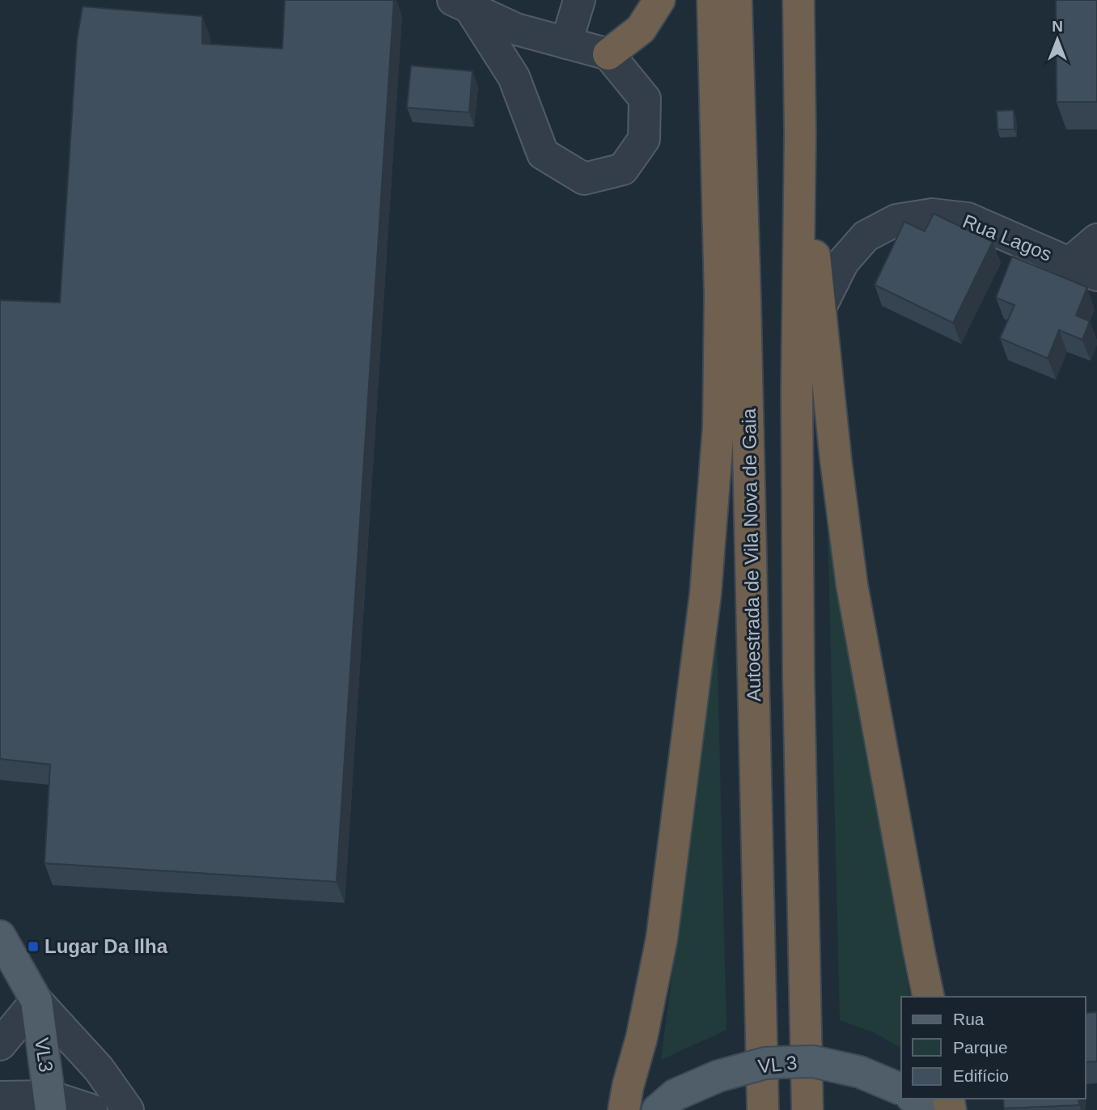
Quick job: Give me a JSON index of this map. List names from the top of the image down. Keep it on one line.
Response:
{"streets":{"highway":["Autoestrada de Vila Nova de Gaia"],"main road":["VL3","VL 3"],"street":["Rua Lagos"]},"places":{"transit":["Lugar Da Ilha"]},"legend":["Rua","Parque","Edifício"],"north":"top"}
